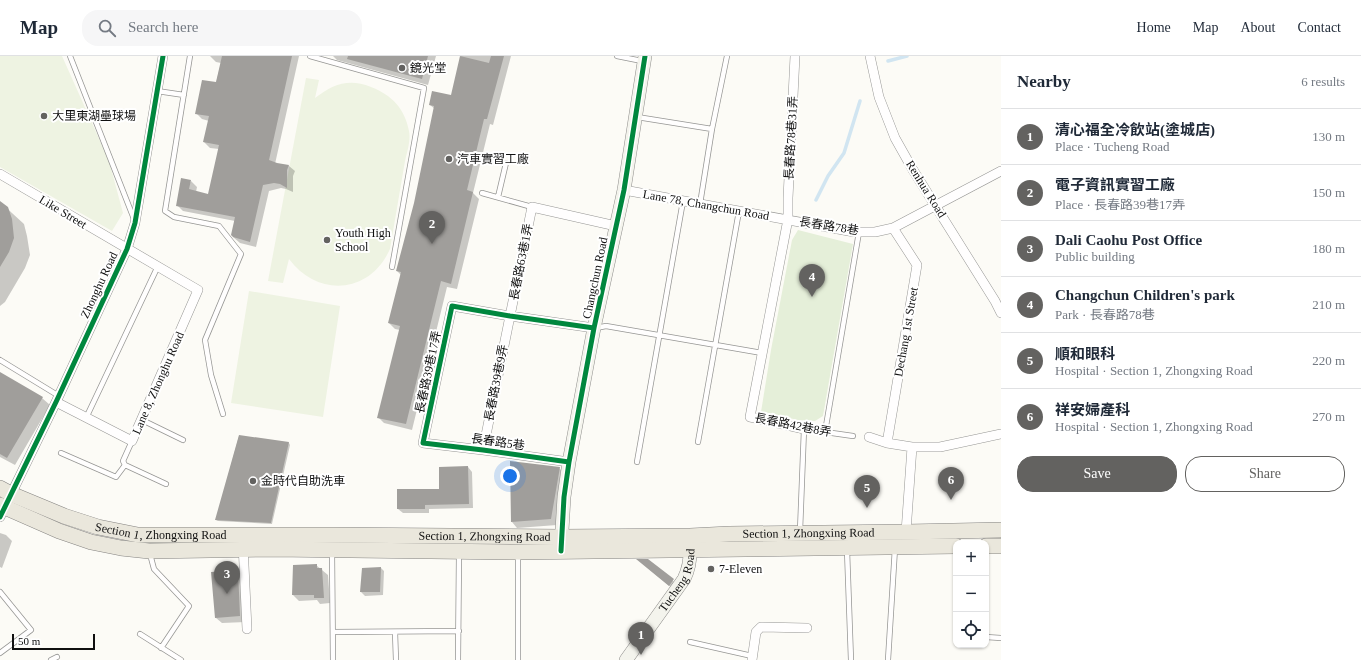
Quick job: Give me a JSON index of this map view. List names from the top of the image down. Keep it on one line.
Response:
{"streets":{"main road":["Section 1, Zhongxing Road"],"street":["長春路78巷31弄","Renhua Road","Lane 78, Changchun Road","Like Street","長春路78巷","長春路63巷1弄","Changchun Road","Zhonghu Road","Dechang 1st Street","長春路39巷17弄","Lane 8, Zhonghu Road","長春路39巷9弄","長春路42巷8弄","長春路5巷","Tucheng Road"]},"crossings":[["長春路78巷31弄","Lane 78, Changchun Road"],["長春路78巷31弄","長春路78巷"],["長春路78巷31弄","長春路42巷8弄"],["Renhua Road","長春路78巷"],["Lane 78, Changchun Road","長春路78巷"],["Lane 78, Changchun Road","Changchun Road"],["Like Street","Zhonghu Road"],["Like Street","Lane 8, Zhonghu Road"],["長春路78巷","Dechang 1st Street"],["長春路63巷1弄","長春路39巷17弄"],["長春路63巷1弄","長春路39巷9弄"],["Changchun Road","長春路5巷"],["Changchun Road","Section 1, Zhongxing Road"],["Zhonghu Road","Lane 8, Zhonghu Road"],["Zhonghu Road","Section 1, Zhongxing Road"],["長春路39巷17弄","長春路39巷9弄"],["長春路39巷17弄","長春路5巷"],["長春路39巷9弄","長春路5巷"],["Section 1, Zhongxing Road","Tucheng Road"]],"places":["鏡光堂","大里東湖壘球場","汽車實習工廠","Youth High School","金時代自助洗車","7-Eleven"],"scale_bar":"50 m","page":{"header":"Map","search":"Search here","nav":["Home","Map","About","Contact"],"heading":["Nearby","6 results"],"list":[{"mark":"1","name":"清心福全冷飲站(塗城店)","note":"Place · Tucheng Road","value":"130 m"},{"mark":"2","name":"電子資訊實習工廠","note":"Place · 長春路39巷17弄","value":"150 m"},{"mark":"3","name":"Dali Caohu Post Office","note":"Public building","value":"180 m"},{"mark":"4","name":"Changchun Children's park","note":"Park · 長春路78巷","value":"210 m"},{"mark":"5","name":"順和眼科","note":"Hospital · Section 1, Zhongxing Road","value":"220 m"},{"mark":"6","name":"祥安婦產科","note":"Hospital · Section 1, Zhongxing Road","value":"270 m"}],"pins":["2","4","6","5","3","1"],"buttons":["Save","Share"],"map_buttons":["+","−"],"scale":"50 m"}}
